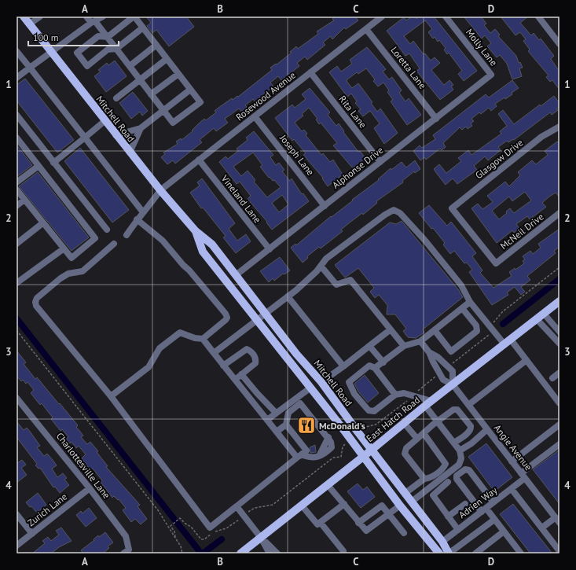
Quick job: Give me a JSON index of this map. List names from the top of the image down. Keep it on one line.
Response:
{"streets":{"main road":["Mitchell Road","East Hatch Road"],"street":["Molly Lane","Loretta Lane","Rosewood Avenue","Rita Lane","Joseph Lane","Glasgow Drive","Alphonse Drive","Vineland Lane","McNeil Drive","Angie Avenue","Charlottesville Lane","Adrien Way","Zurich Lane"]},"crossings":[["Molly Lane","Alphonse Drive"],["Loretta Lane","Rosewood Avenue"],["Loretta Lane","Alphonse Drive"],["Rosewood Avenue","Rita Lane"],["Rosewood Avenue","Mitchell Road"],["Rosewood Avenue","Joseph Lane"],["Rosewood Avenue","Vineland Lane"],["Rita Lane","Alphonse Drive"],["Mitchell Road","Alphonse Drive"],["Mitchell Road","East Hatch Road"],["Mitchell Road","Adrien Way"],["Joseph Lane","Alphonse Drive"],["Glasgow Drive","McNeil Drive"],["Alphonse Drive","Vineland Lane"],["East Hatch Road","Angie Avenue"],["Angie Avenue","Adrien Way"],["Charlottesville Lane","Zurich Lane"]],"places":{"restaurant":["McDonald's"]},"scale_bar":"100 m","grid":{"columns":["A","B","C","D"],"rows":["1","2","3","4"]}}
